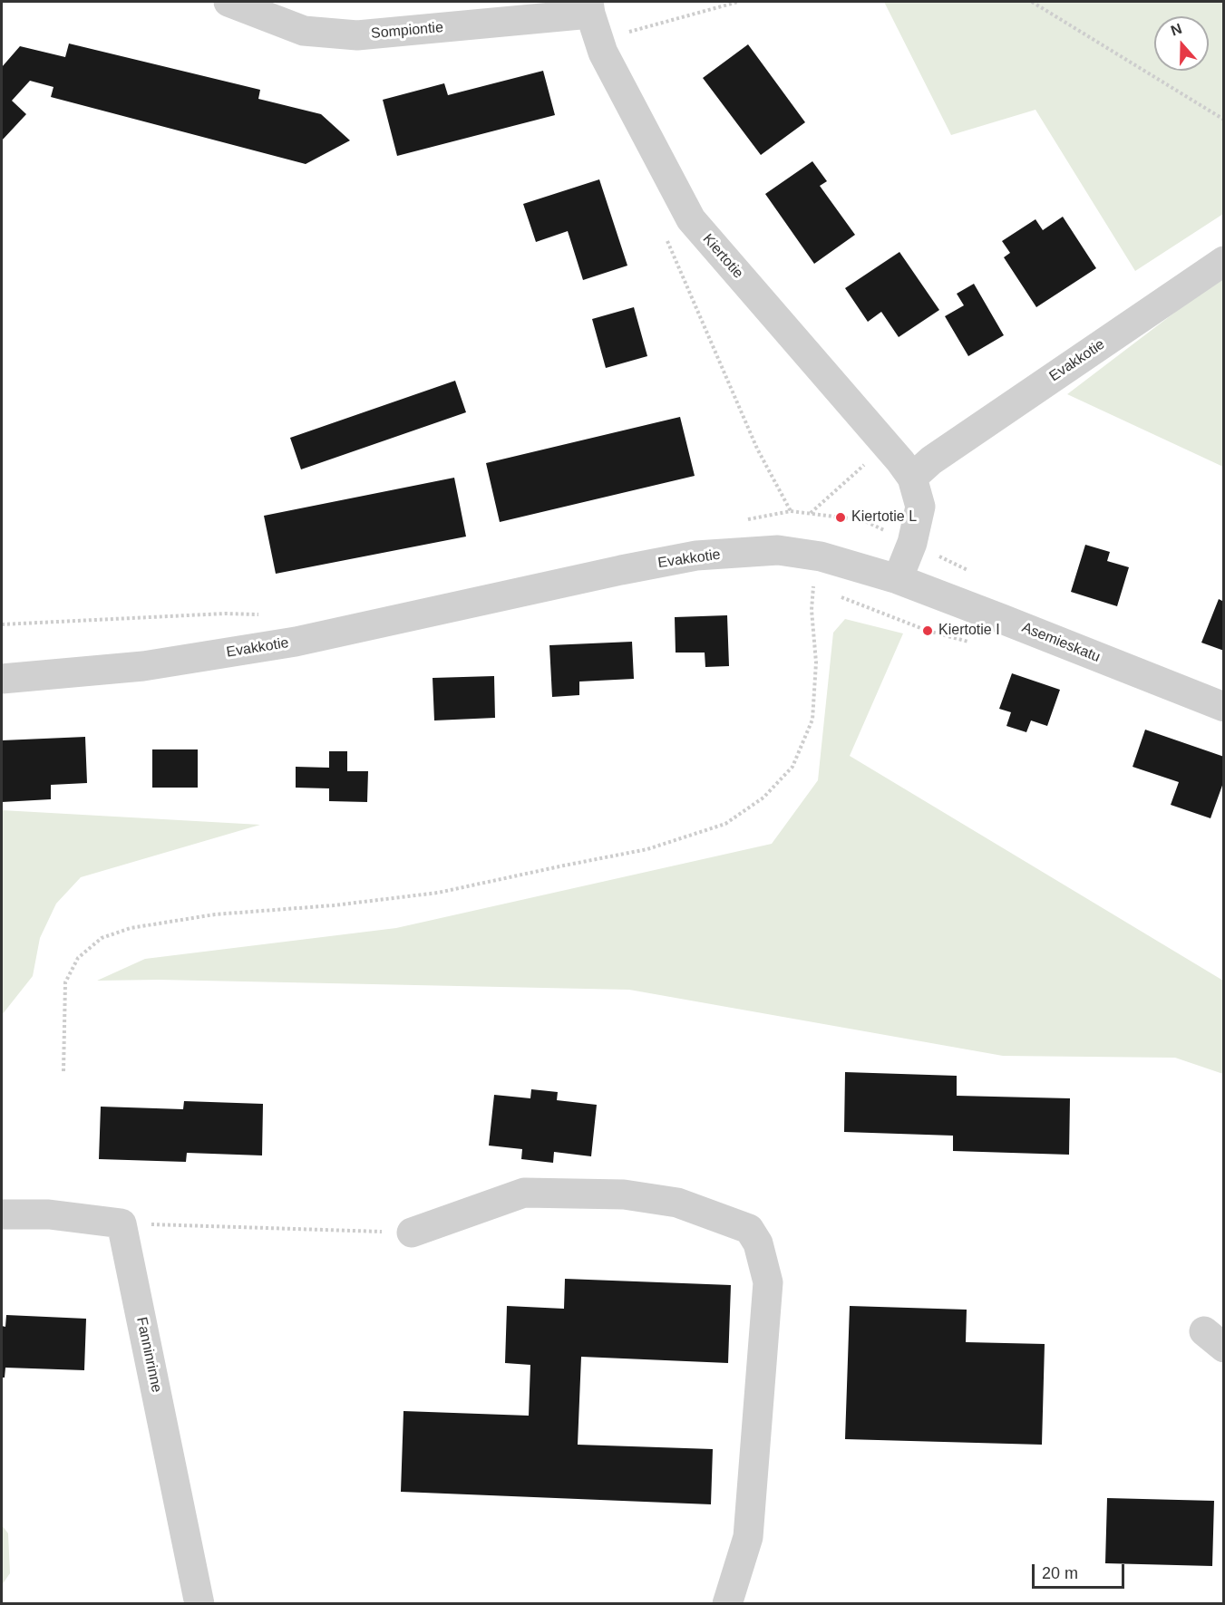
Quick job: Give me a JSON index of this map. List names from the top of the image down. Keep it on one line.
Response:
{"streets":{"street":["Sompiontie","Kiertotie","Evakkotie","Asemieskatu","Fanninrinne"]},"crossings":[["Sompiontie","Kiertotie"],["Kiertotie","Evakkotie"],["Evakkotie","Asemieskatu"]],"places":["Kiertotie L","Kiertotie I"],"scale_bar":"20 m","north":"top"}
